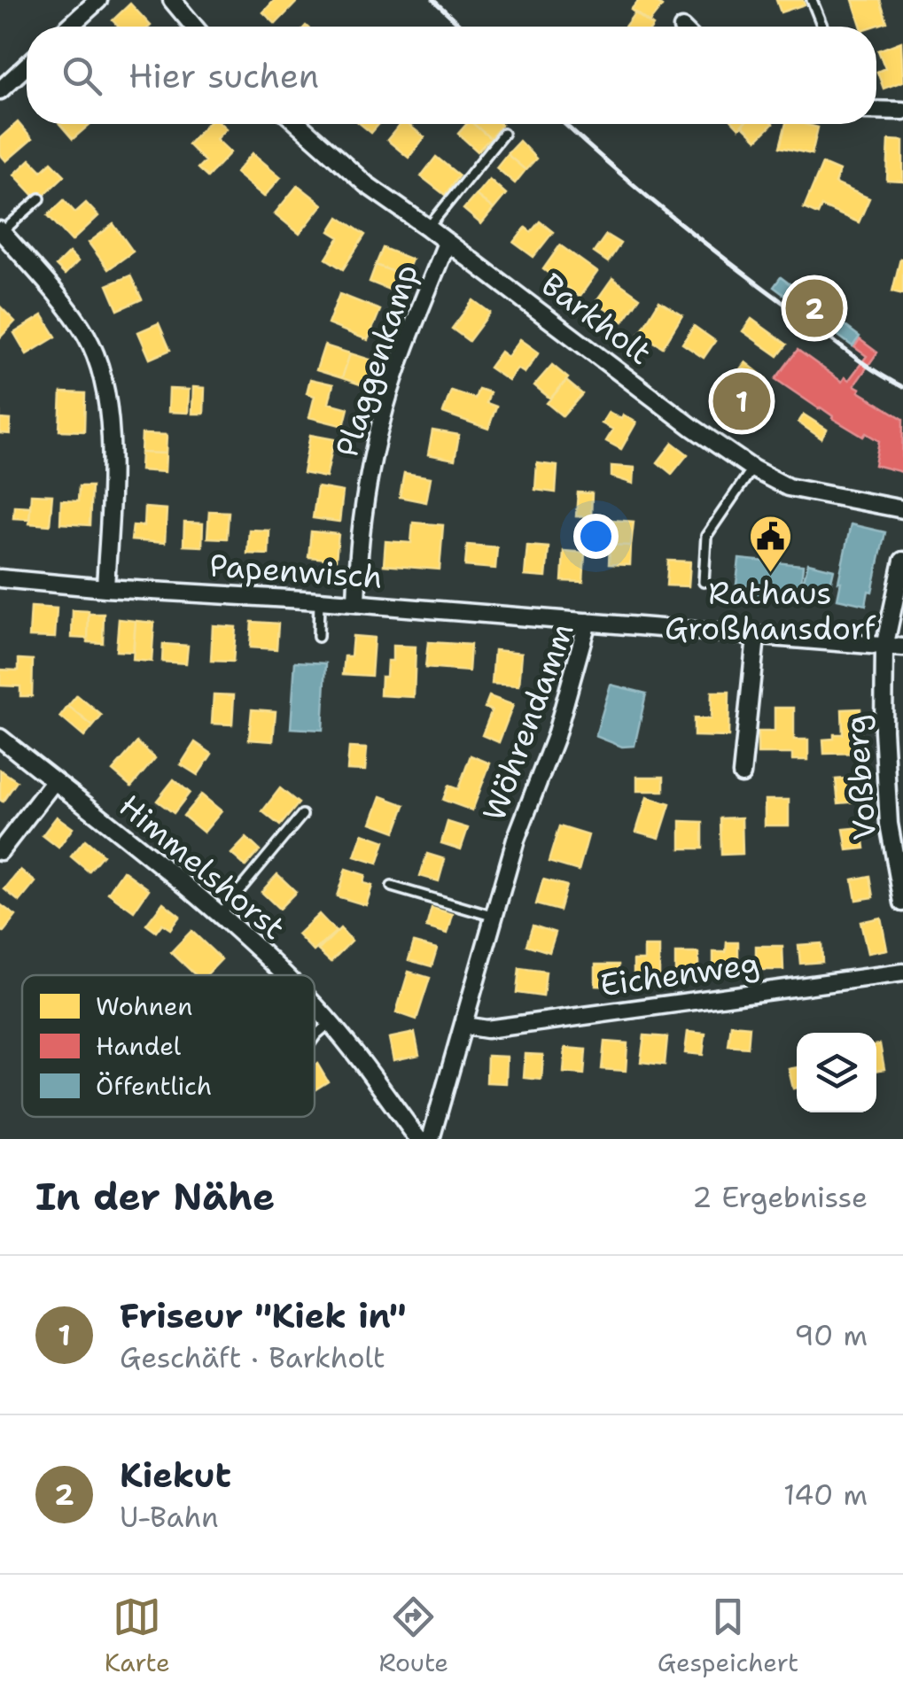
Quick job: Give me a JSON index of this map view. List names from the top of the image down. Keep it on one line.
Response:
{"streets":{"street":["Barkholt","Plaggenkamp","Papenwisch","Wöhrendamm","Voßberg","Himmelshorst","Eichenweg"]},"crossings":[["Barkholt","Plaggenkamp"],["Plaggenkamp","Papenwisch"],["Papenwisch","Wöhrendamm"],["Wöhrendamm","Voßberg"],["Wöhrendamm","Eichenweg"]],"places":{"public building":["Rathaus Großhansdorf"]},"legend":["Wohnen","Handel","Öffentlich"],"page":{"search":"Hier suchen","pins":["2","1"],"heading":["In der Nähe","2 Ergebnisse"],"list":[{"mark":"1","name":"Friseur \"Kiek in\"","note":"Geschäft · Barkholt","value":"90 m"},{"mark":"2","name":"Kiekut","note":"U-Bahn","value":"140 m"}],"nav":["Karte","Route","Gespeichert"]}}
